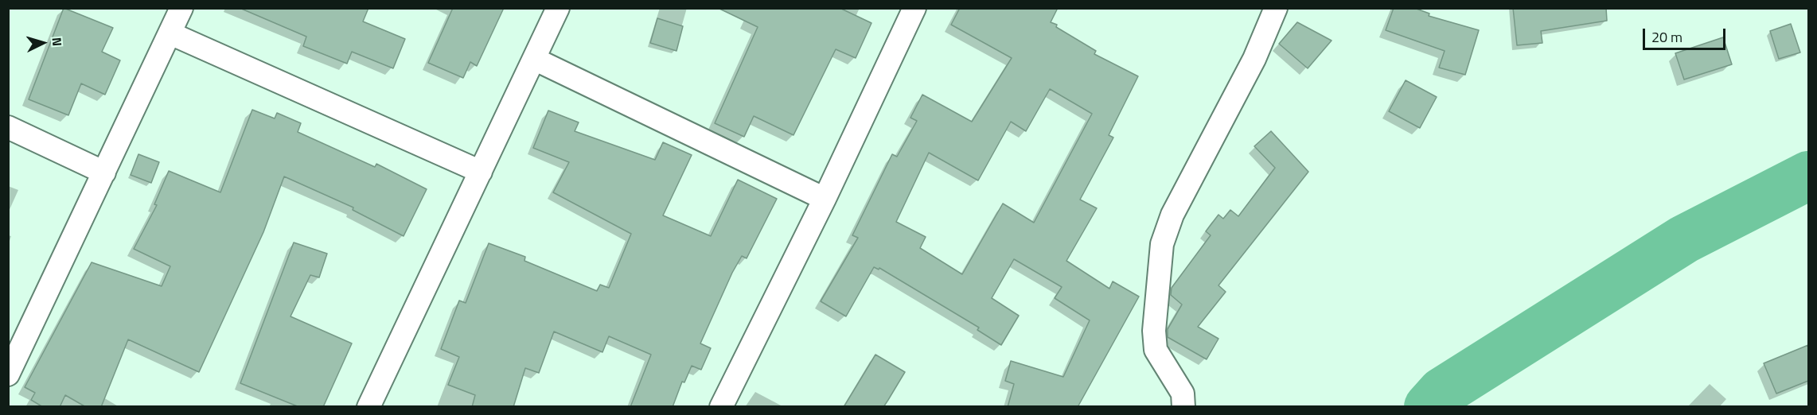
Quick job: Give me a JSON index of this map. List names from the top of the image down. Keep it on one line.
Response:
{"scale_bar":"20 m","north":"right"}
